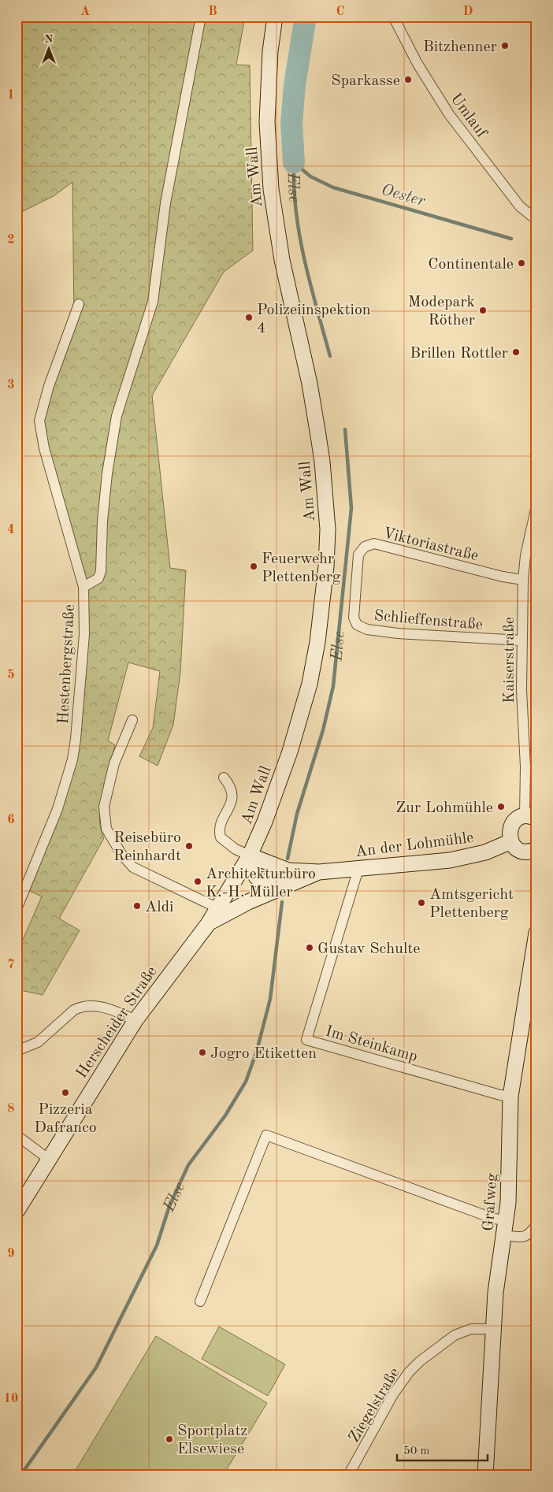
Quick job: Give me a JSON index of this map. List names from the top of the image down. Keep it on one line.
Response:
{"streets":{"main road":["Am Wall","An der Lohmühle","Herscheider Straße","Grafweg"],"street":["Umlauf","Viktoriastraße","Schlieffenstraße","Kaiserstraße","Hestenbergstraße","Im Steinkamp","Ziegelstraße"]},"crossings":[["Am Wall","An der Lohmühle"],["Am Wall","Herscheider Straße"],["Viktoriastraße","Schlieffenstraße"],["Viktoriastraße","Kaiserstraße"],["Schlieffenstraße","Kaiserstraße"],["An der Lohmühle","Herscheider Straße"],["An der Lohmühle","Im Steinkamp"],["Im Steinkamp","Grafweg"],["Grafweg","Ziegelstraße"]],"water":["Else","Oester"],"places":["Bitzhenner","Sparkasse","Continentale","Modepark Röther","Polizeiinspektion 4","Brillen Rottler","Feuerwehr Plettenberg","Zur Lohmühle","Reisebüro Reinhardt","Architekturbüro K.-H. Müller","Amtsgericht Plettenberg","Aldi","Gustav Schulte","Jogro Etiketten","Pizzeria Dafranco","Sportplatz Elsewiese"],"scale_bar":"50 m","north":"top","grid":{"columns":["A","B","C","D"],"rows":["1","2","3","4","5","6","7","8","9","10"]}}
